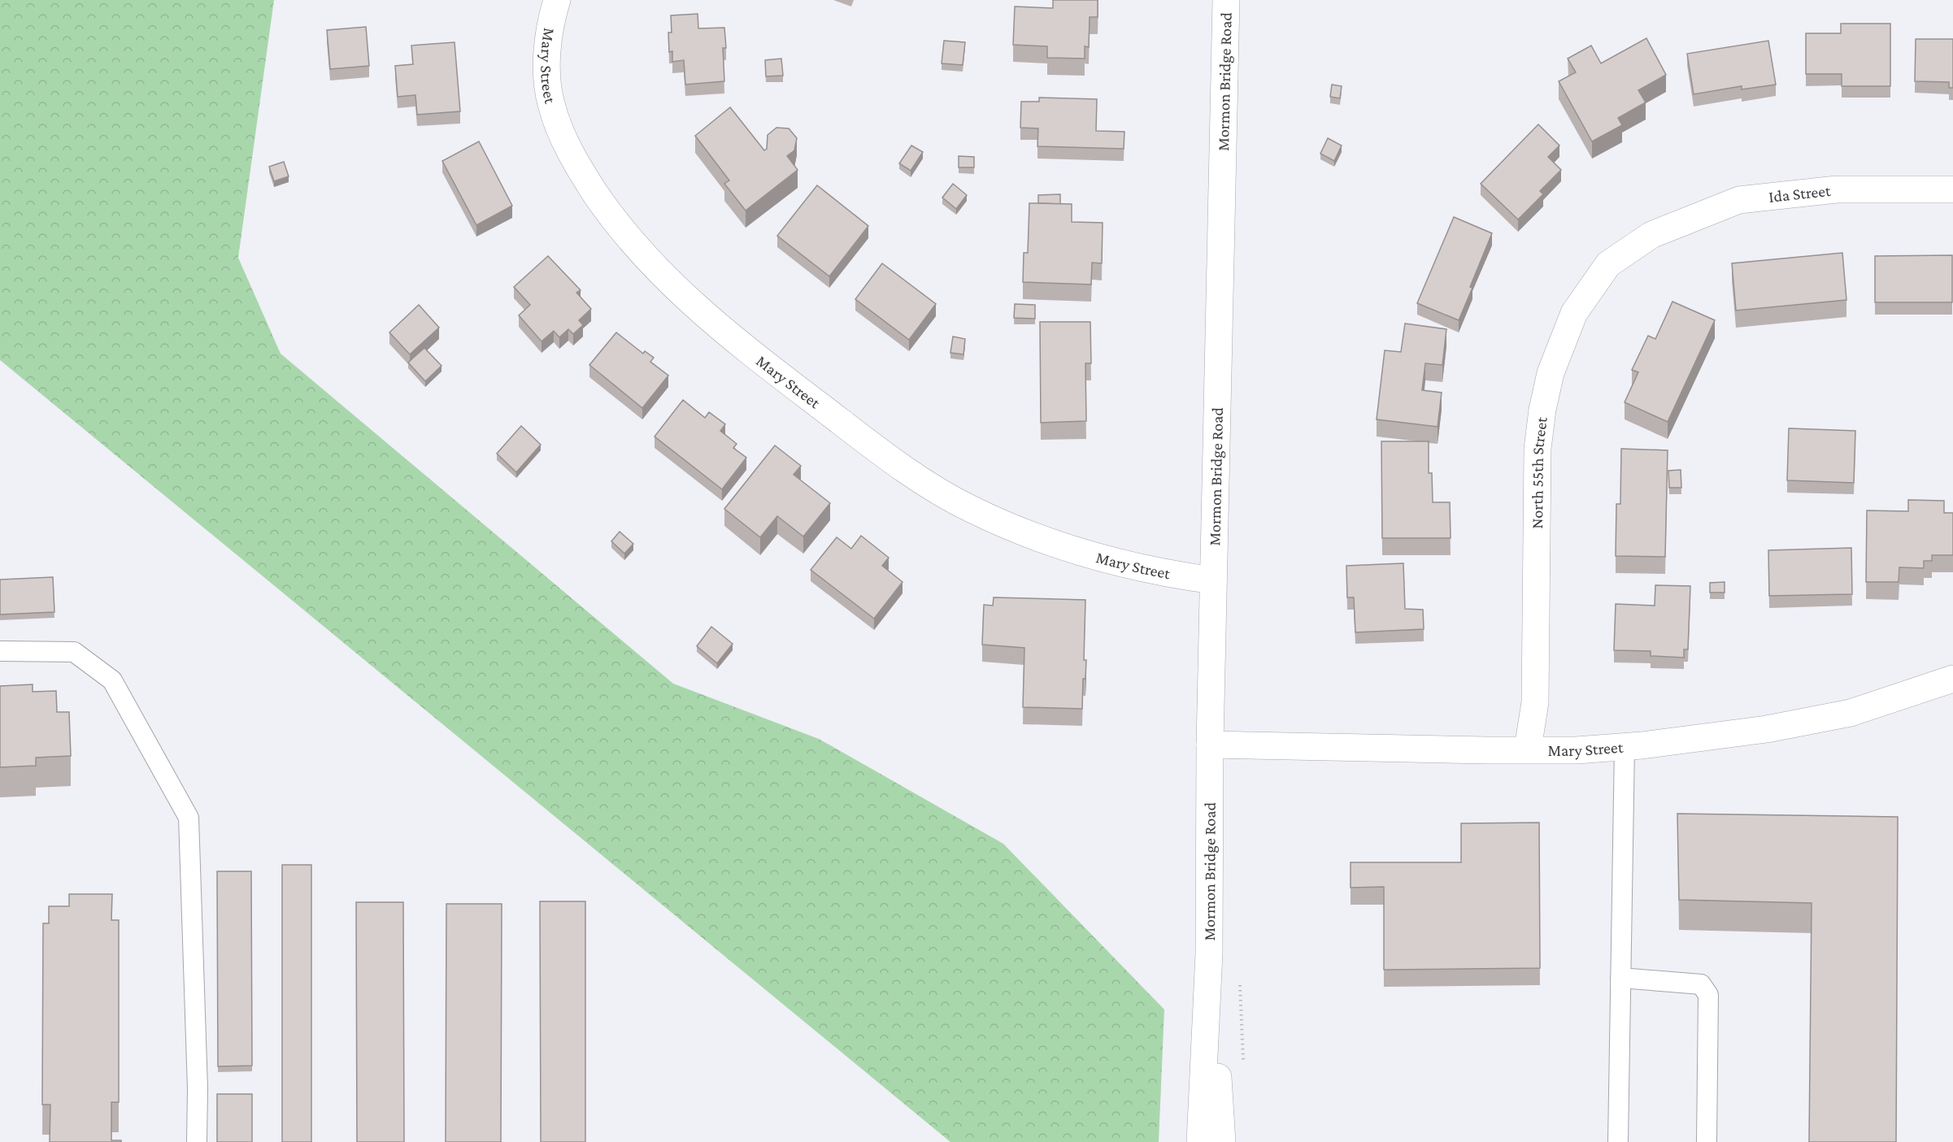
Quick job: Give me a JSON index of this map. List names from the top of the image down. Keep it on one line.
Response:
{"streets":{"street":["Mary Street","Mormon Bridge Road","Ida Street","North 55th Street"]},"crossings":[["Mary Street","Mormon Bridge Road"],["Mary Street","North 55th Street"],["Ida Street","North 55th Street"]]}
